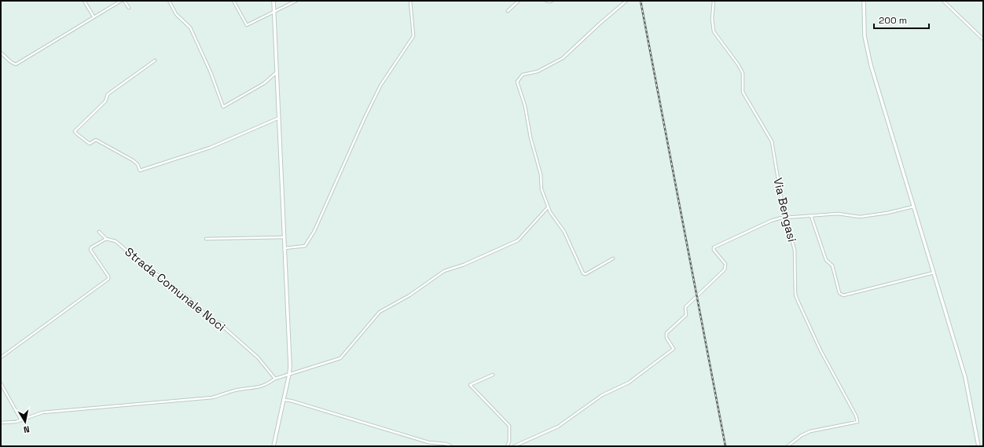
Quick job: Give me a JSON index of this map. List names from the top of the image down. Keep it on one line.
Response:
{"streets":{"street":["Via Bengasi","Strada Comunale Noci"]},"scale_bar":"200 m","north":"bottom"}
